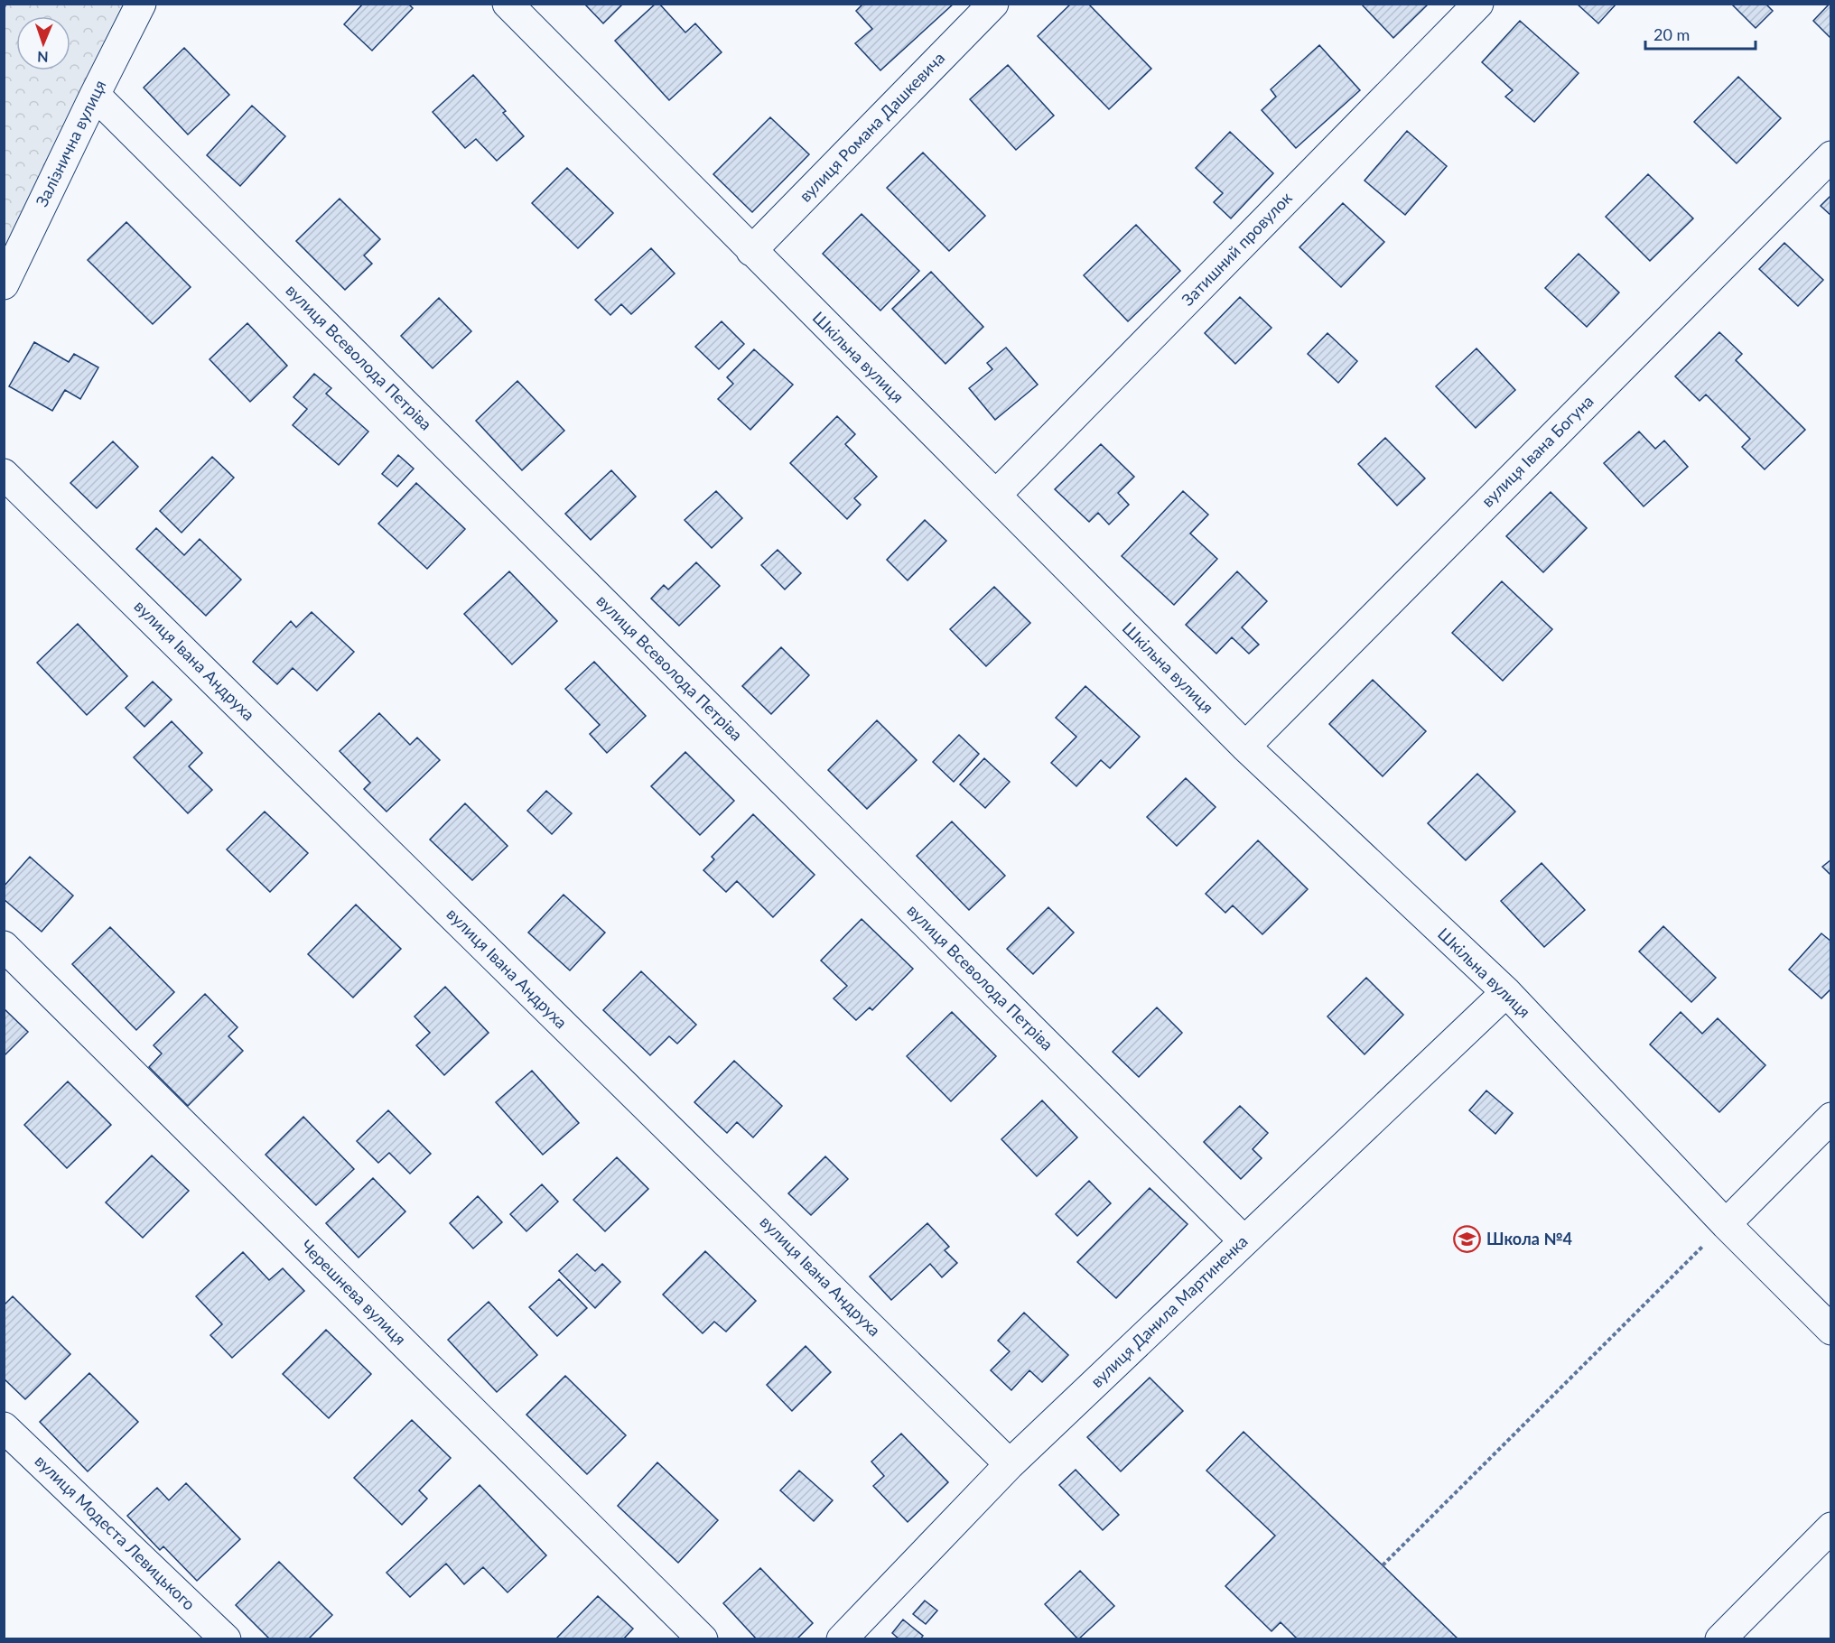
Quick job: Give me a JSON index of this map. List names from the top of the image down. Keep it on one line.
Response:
{"streets":{"street":["вулиця Романа Дашкевича","Залізнична вулиця","Затишний провулок","вулиця Всеволода Петріва","Шкільна вулиця","вулиця Івана Богуна","вулиця Івана Андруха","Черешнева вулиця","вулиця Данила Мартиненка","вулиця Модеста Левицького"]},"crossings":[["вулиця Романа Дашкевича","Шкільна вулиця"],["Залізнична вулиця","вулиця Всеволода Петріва"],["Затишний провулок","Шкільна вулиця"],["вулиця Всеволода Петріва","вулиця Данила Мартиненка"],["Шкільна вулиця","вулиця Івана Богуна"],["Шкільна вулиця","вулиця Данила Мартиненка"],["вулиця Івана Андруха","вулиця Данила Мартиненка"]],"places":{"school or university":["Школа №4"]},"scale_bar":"20 m","north":"bottom"}
